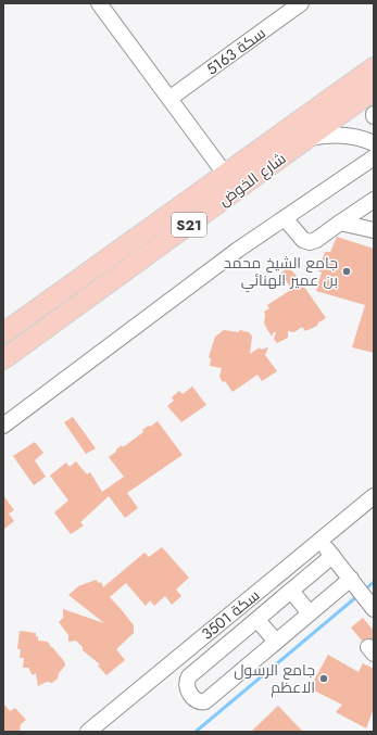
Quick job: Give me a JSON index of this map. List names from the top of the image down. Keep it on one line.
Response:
{"streets":{"main road":["شارع الخوض","S21"],"street":["سكة 5163","سكة 3501"]},"places":["جامع الشيخ محمد بن عمير الهنائي","جامع الرسول الاعظم"]}
